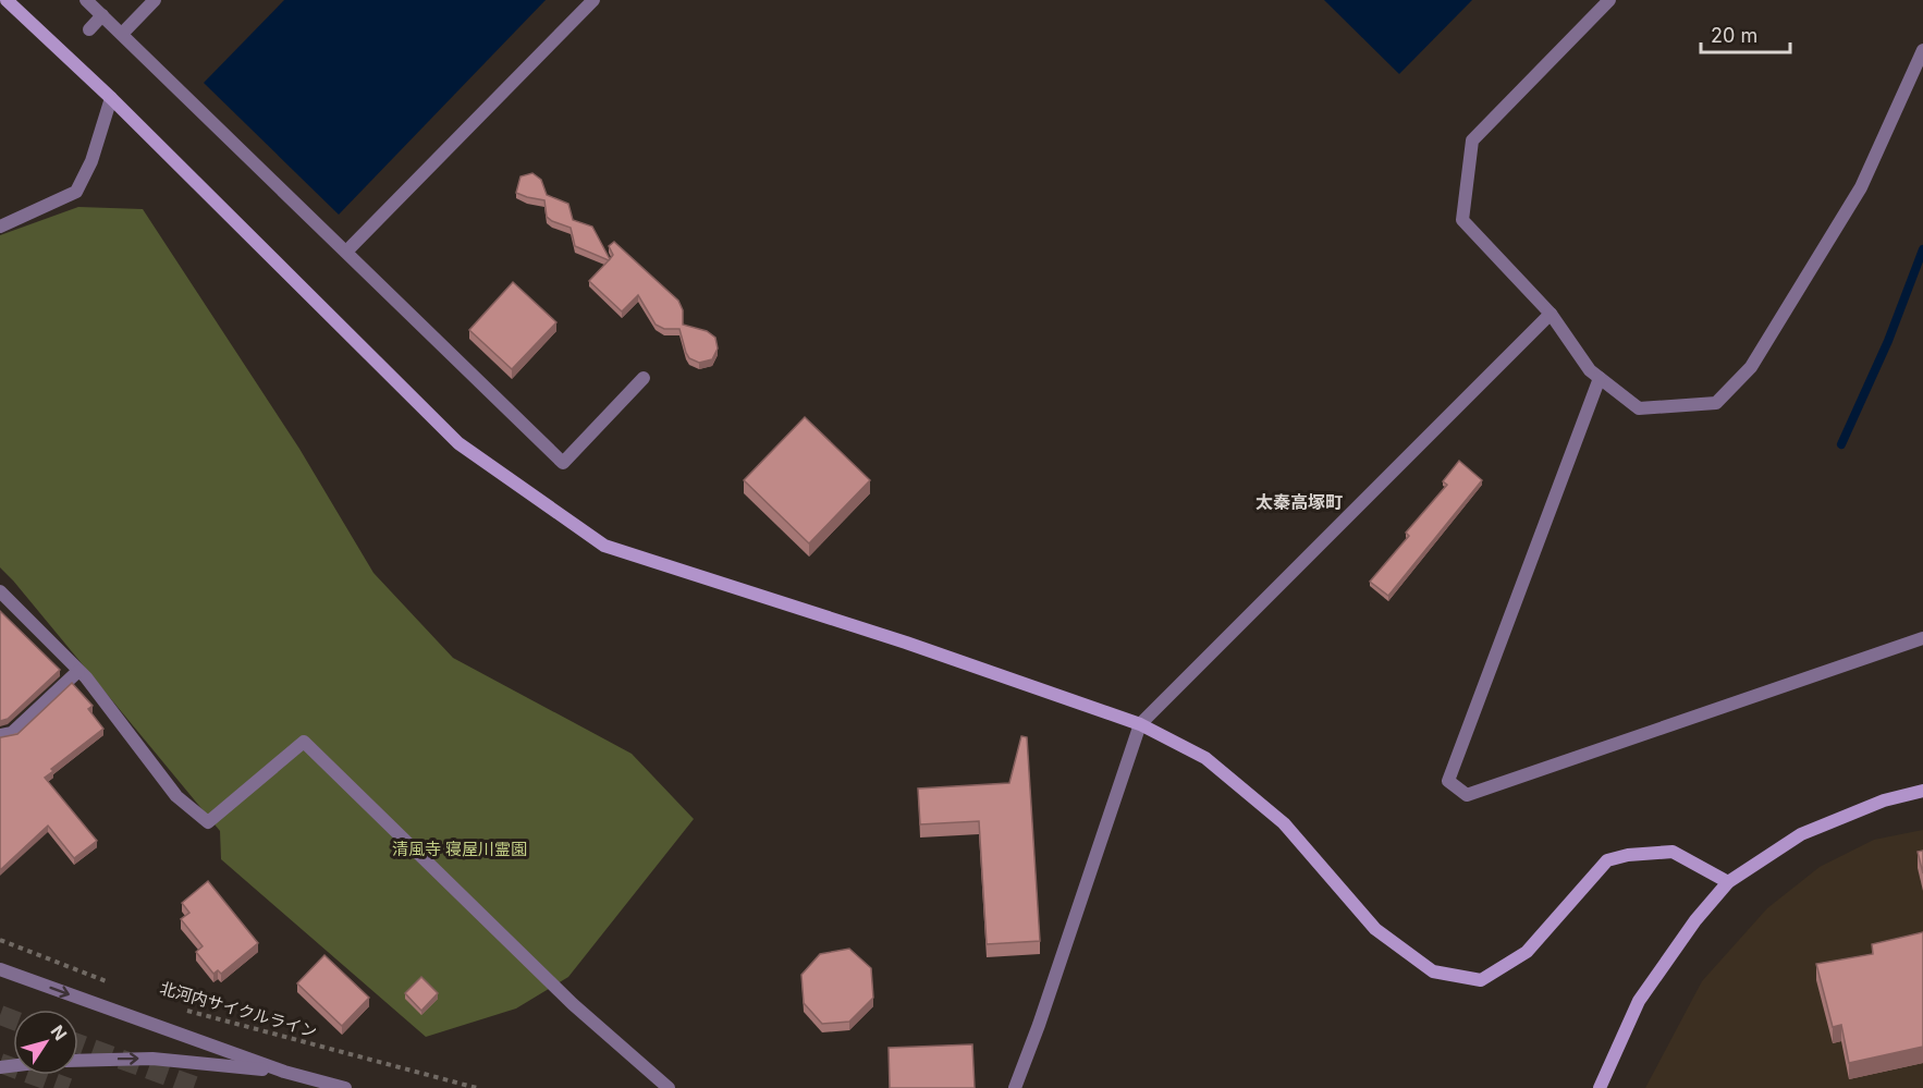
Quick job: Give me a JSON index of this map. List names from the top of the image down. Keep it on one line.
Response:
{"streets":{"path":["北河内サイクルライン"]},"districts":["太秦高塚町"],"parks":["清風寺 寝屋川霊園"],"scale_bar":"20 m","north":"top right"}
